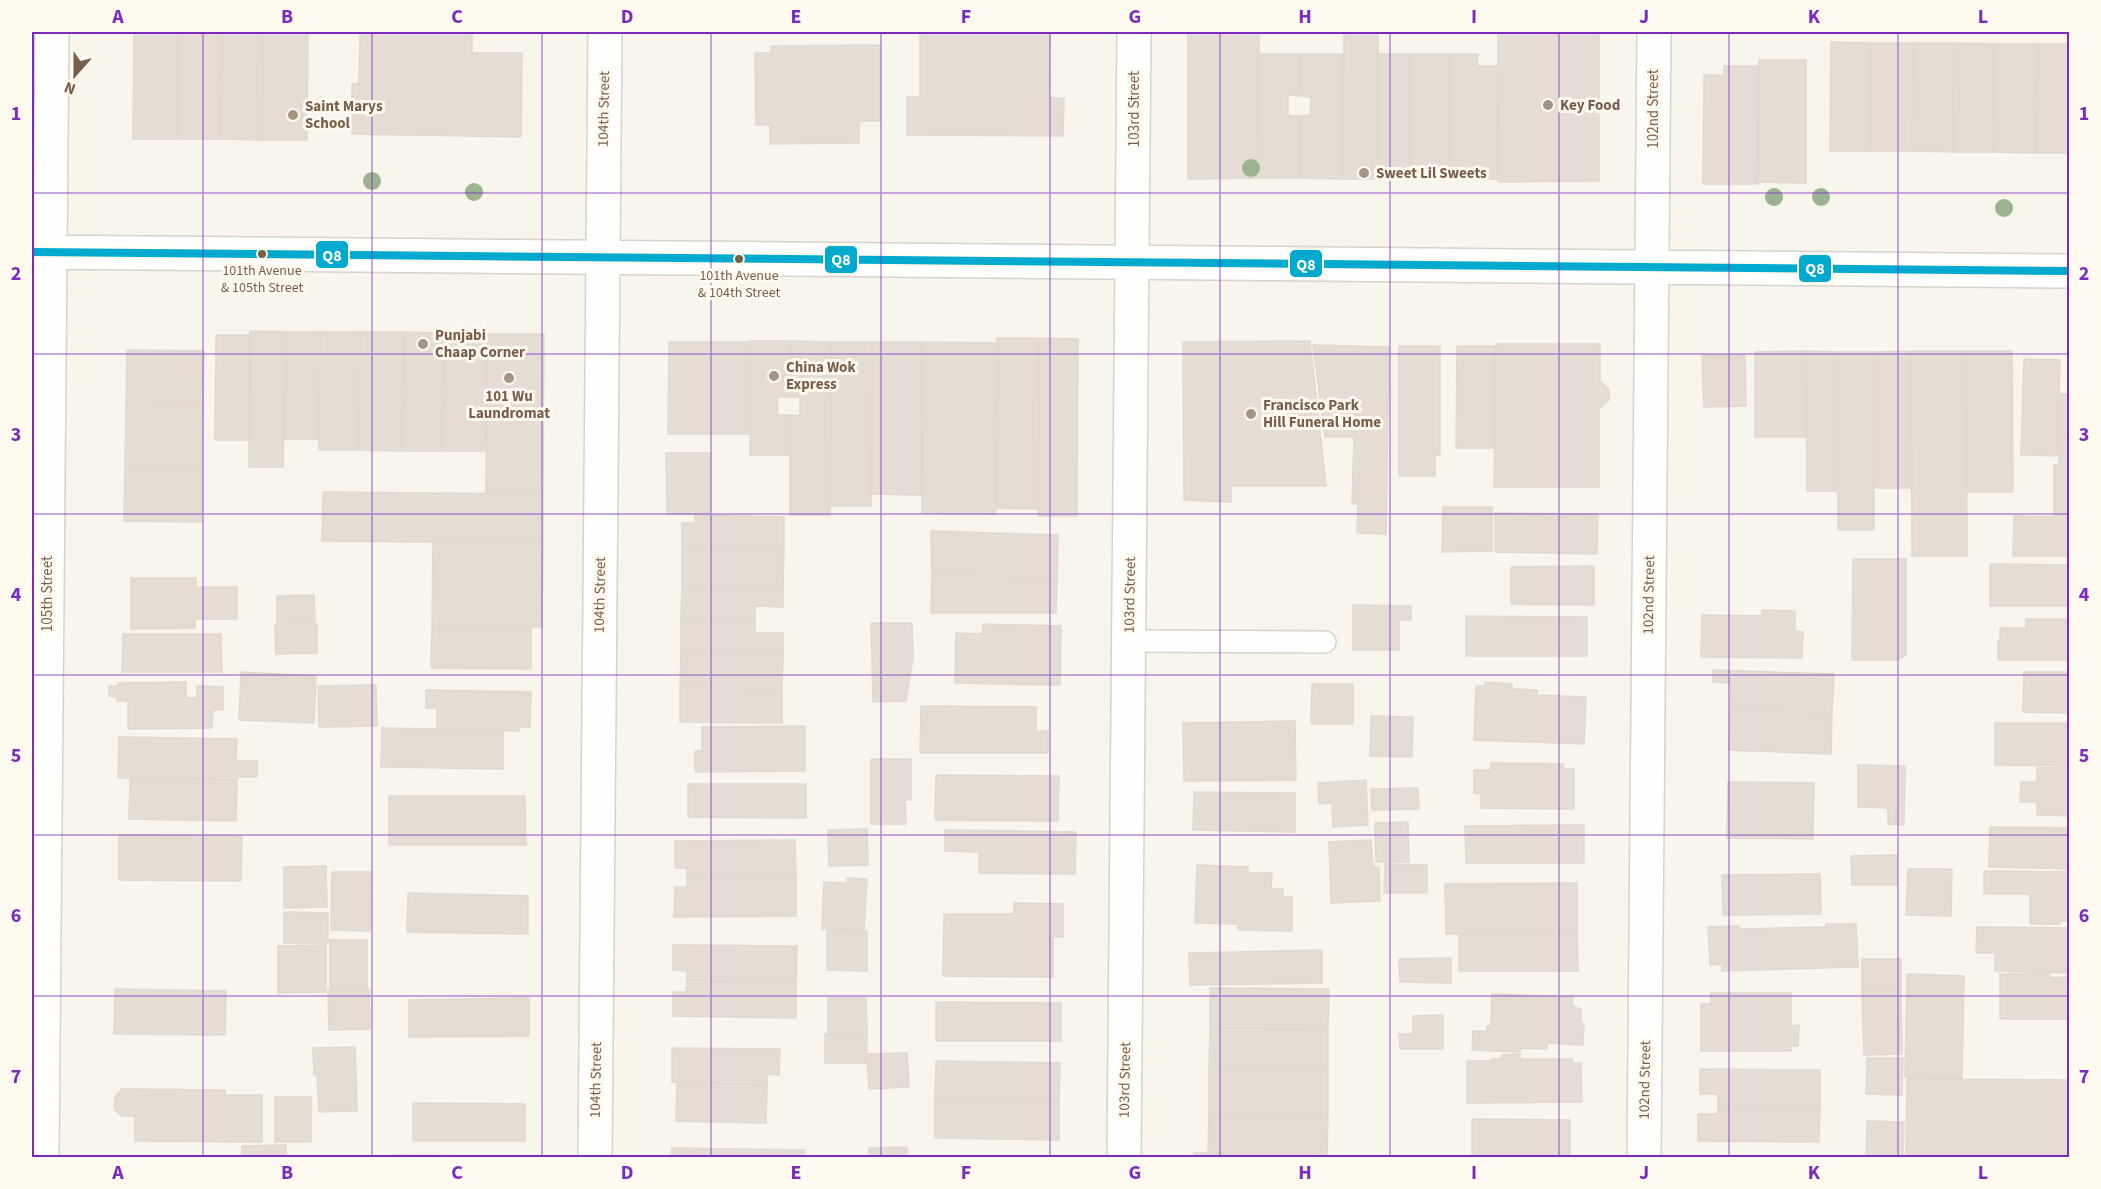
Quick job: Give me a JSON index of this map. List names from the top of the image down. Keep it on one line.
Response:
{"streets":{"street":["104th Street","103rd Street","102nd Street","105th Street"]},"places":["Key Food","Saint Marys School","Sweet Lil Sweets","101th Avenue & 105th Street","101th Avenue & 104th Street","Punjabi Chaap Corner","China Wok Express","101 Wu Laundromat","Francisco Park Hill Funeral Home"],"lines":["transit line Q8"],"north":"bottom","grid":{"columns":["A","B","C","D","E","F","G","H","I","J","K","L"],"rows":["1","2","3","4","5","6","7"]}}
